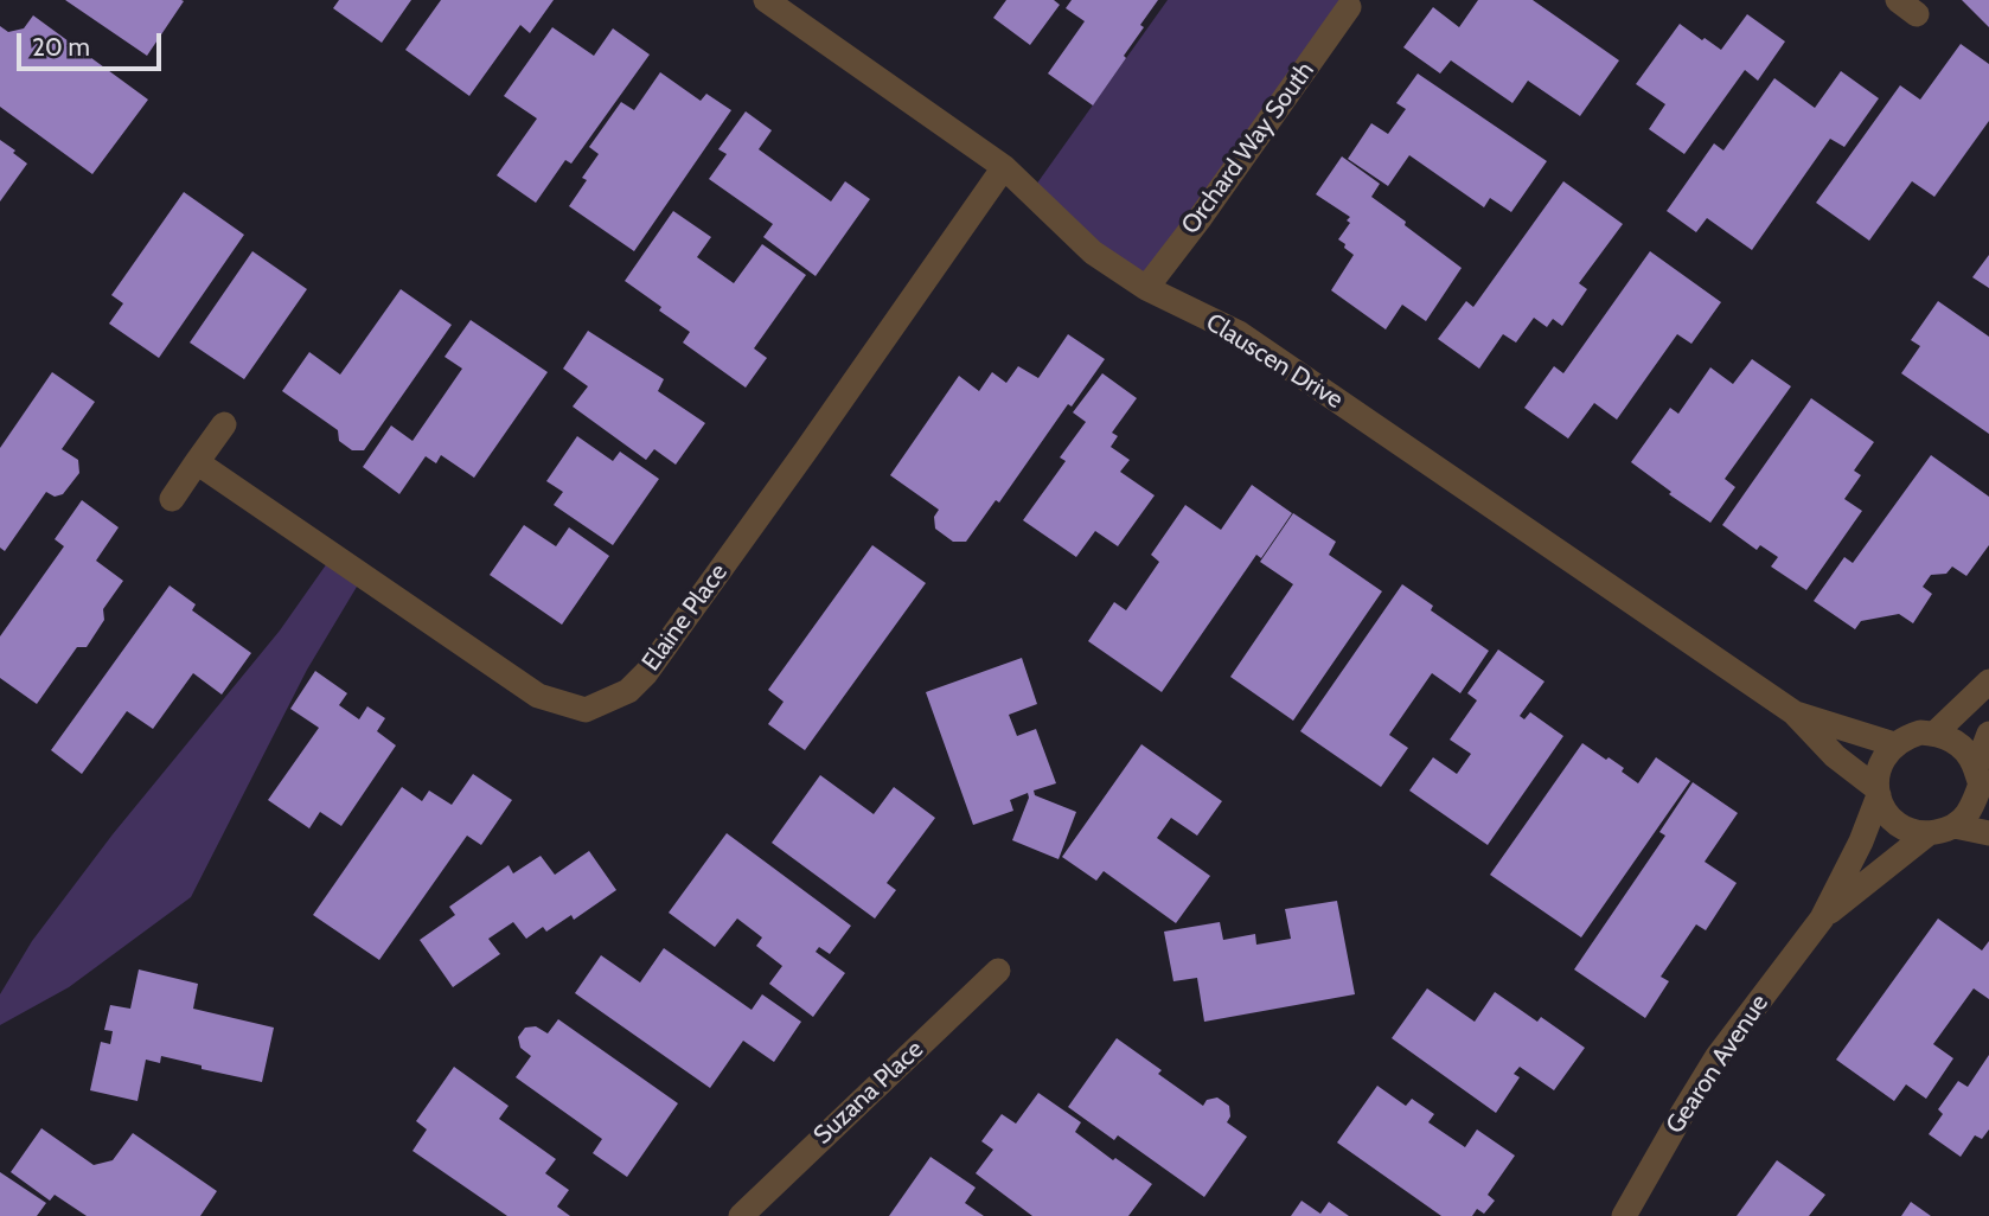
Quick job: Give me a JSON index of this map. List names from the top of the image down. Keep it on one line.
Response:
{"streets":{"street":["Orchard Way South","Clauscen Drive","Elaine Place","Gearon Avenue","Suzana Place"]},"crossings":[["Orchard Way South","Clauscen Drive"],["Clauscen Drive","Elaine Place"]],"scale_bar":"20 m"}
